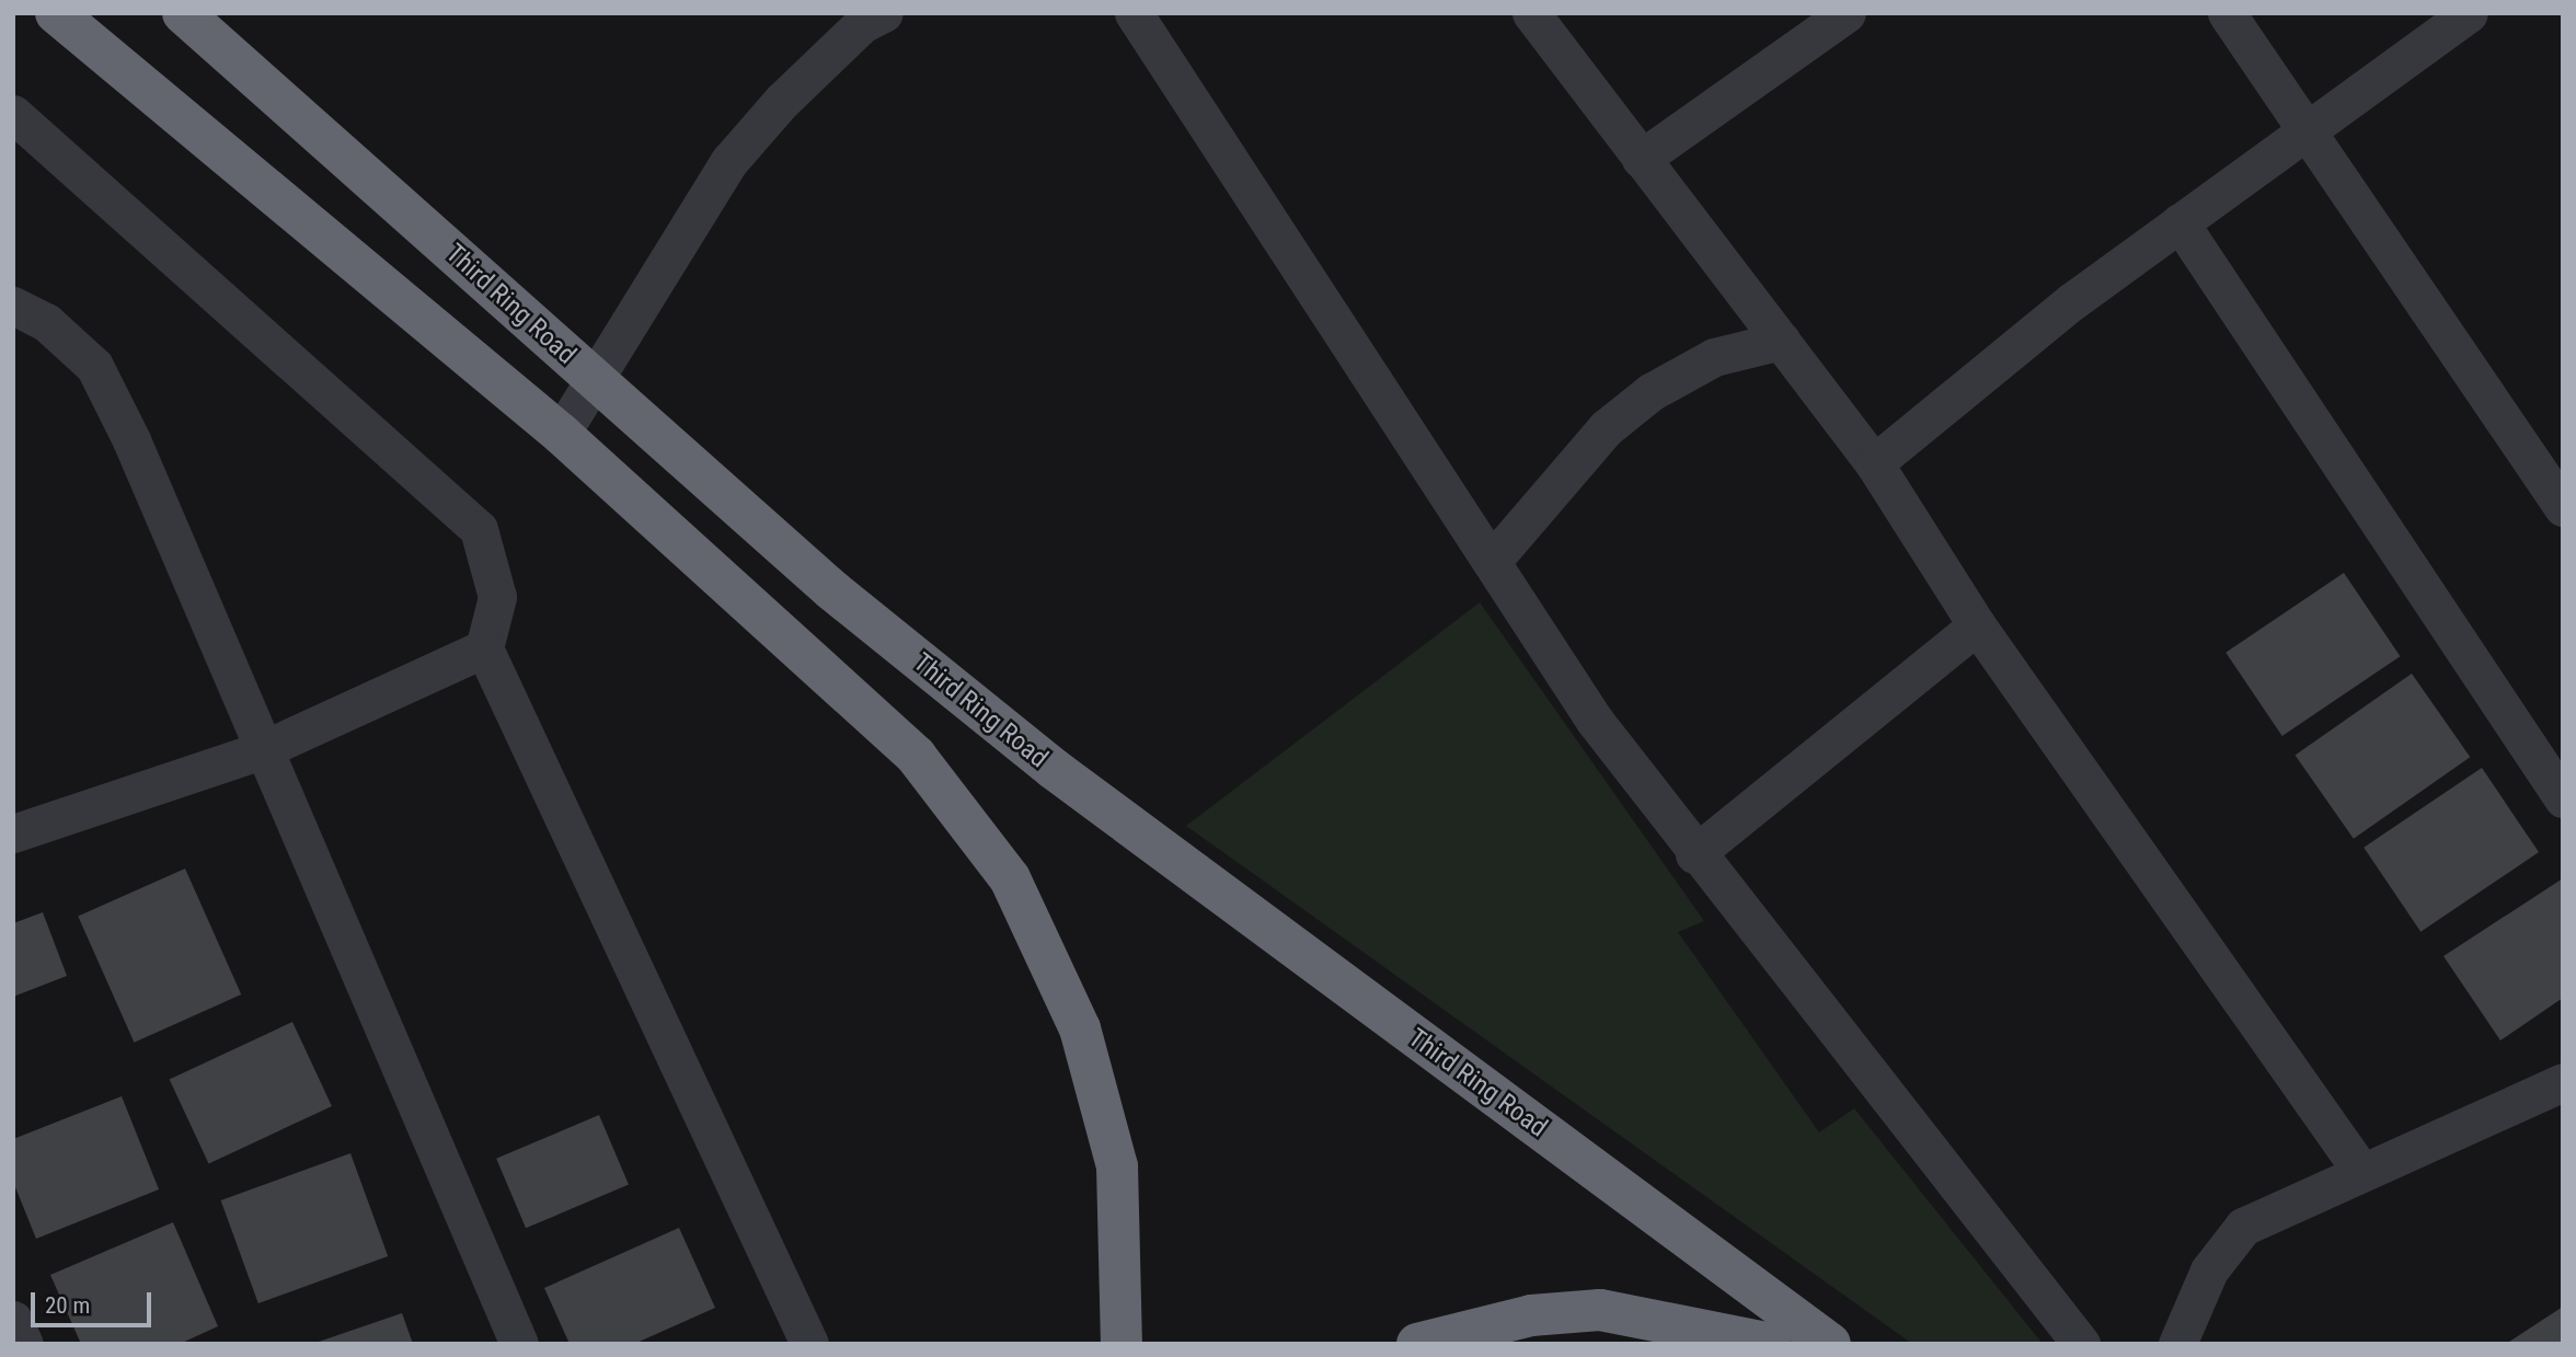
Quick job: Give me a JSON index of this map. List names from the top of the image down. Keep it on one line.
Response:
{"streets":{"highway":["Third Ring Road"]},"scale_bar":"20 m"}
